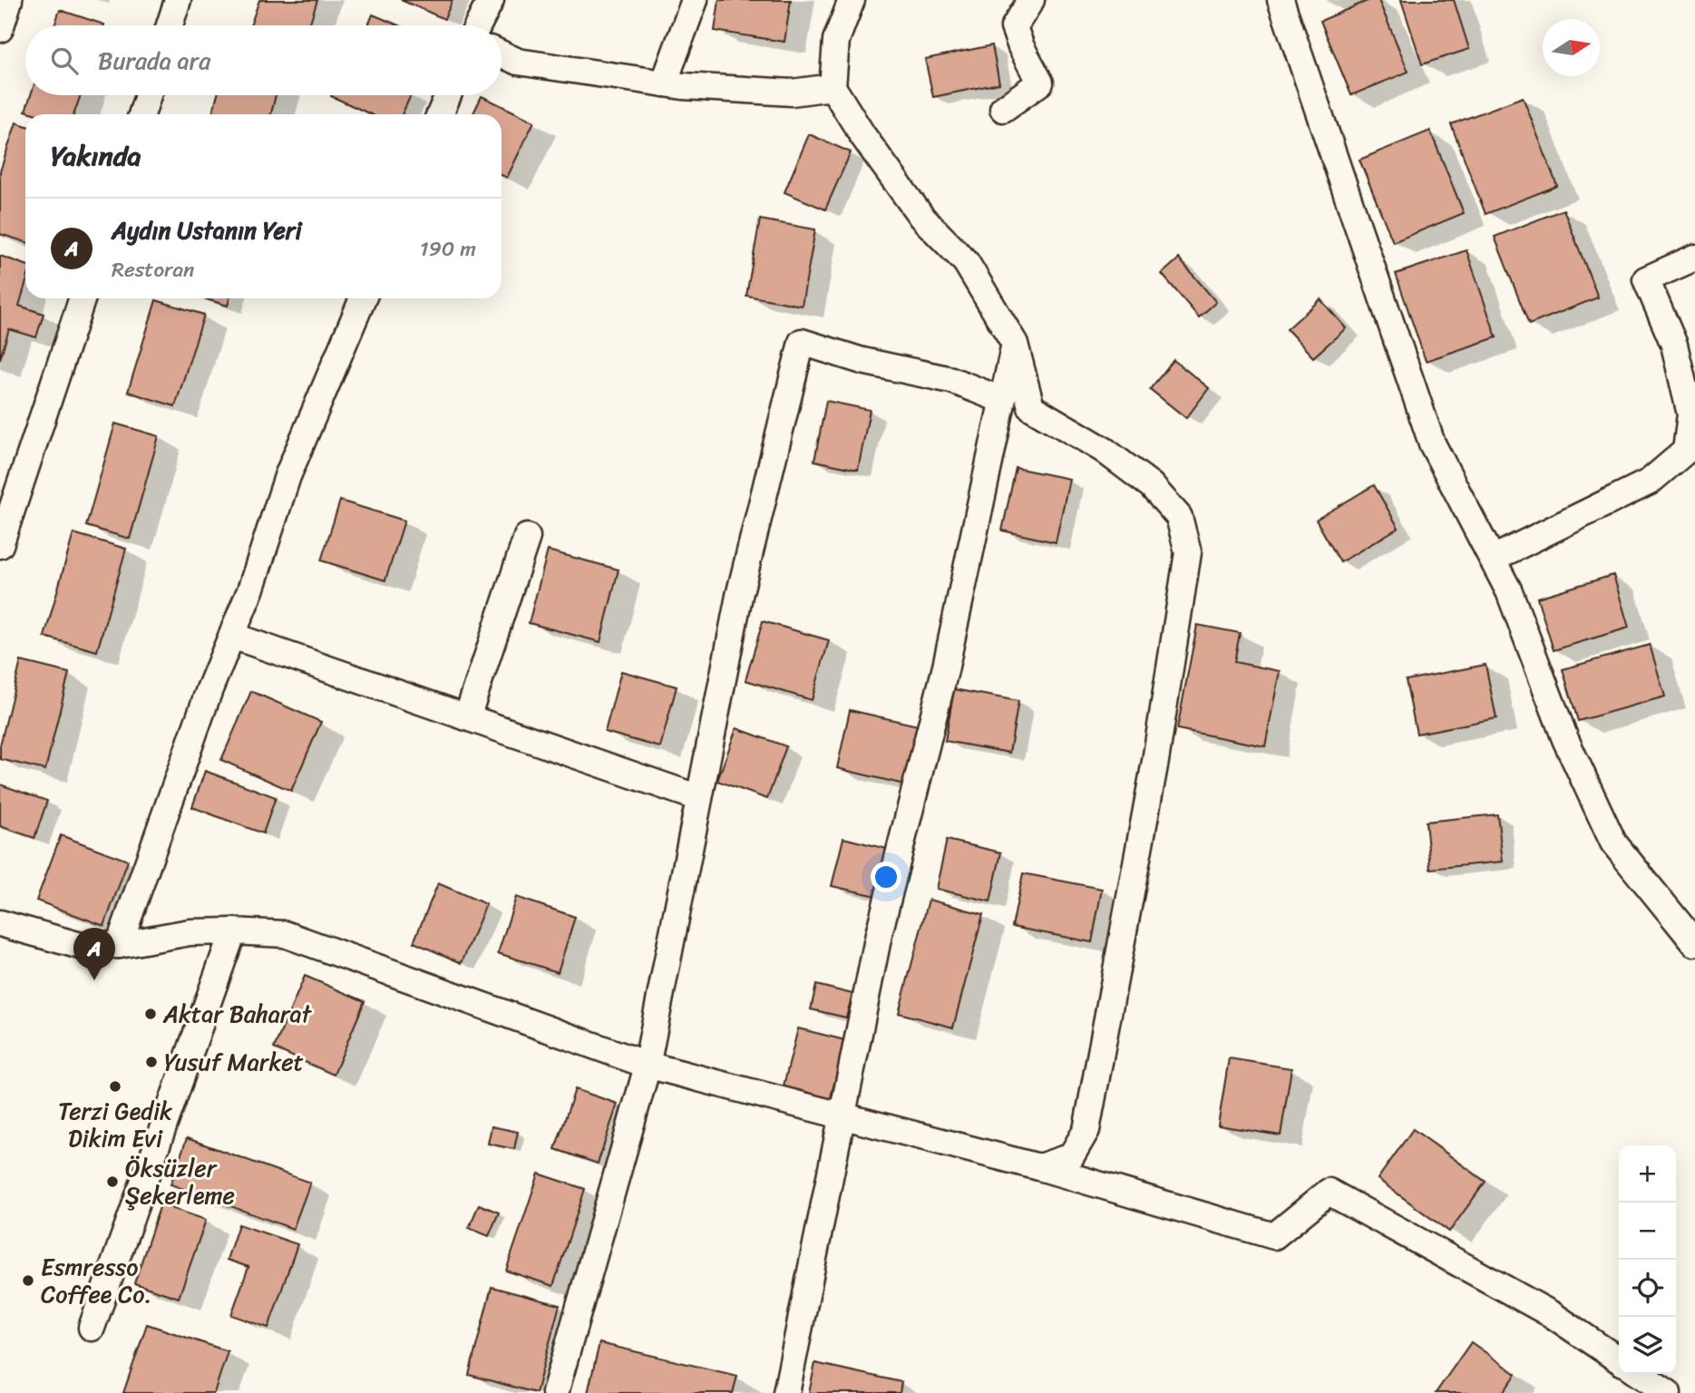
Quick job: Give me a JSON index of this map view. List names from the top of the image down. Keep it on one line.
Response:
{"places":["Aktar Baharat","Yusuf Market","Terzi Gedik Dikim Evi","Öksüzler Şekerleme","Esmresso Coffee Co."],"north":"right","page":{"search":"Burada ara","heading":"Yakında","list":[{"mark":"A","name":"Aydın Ustanın Yeri","note":"Restoran","value":"190 m"}],"pins":"A","map_buttons":["+","−"]}}
